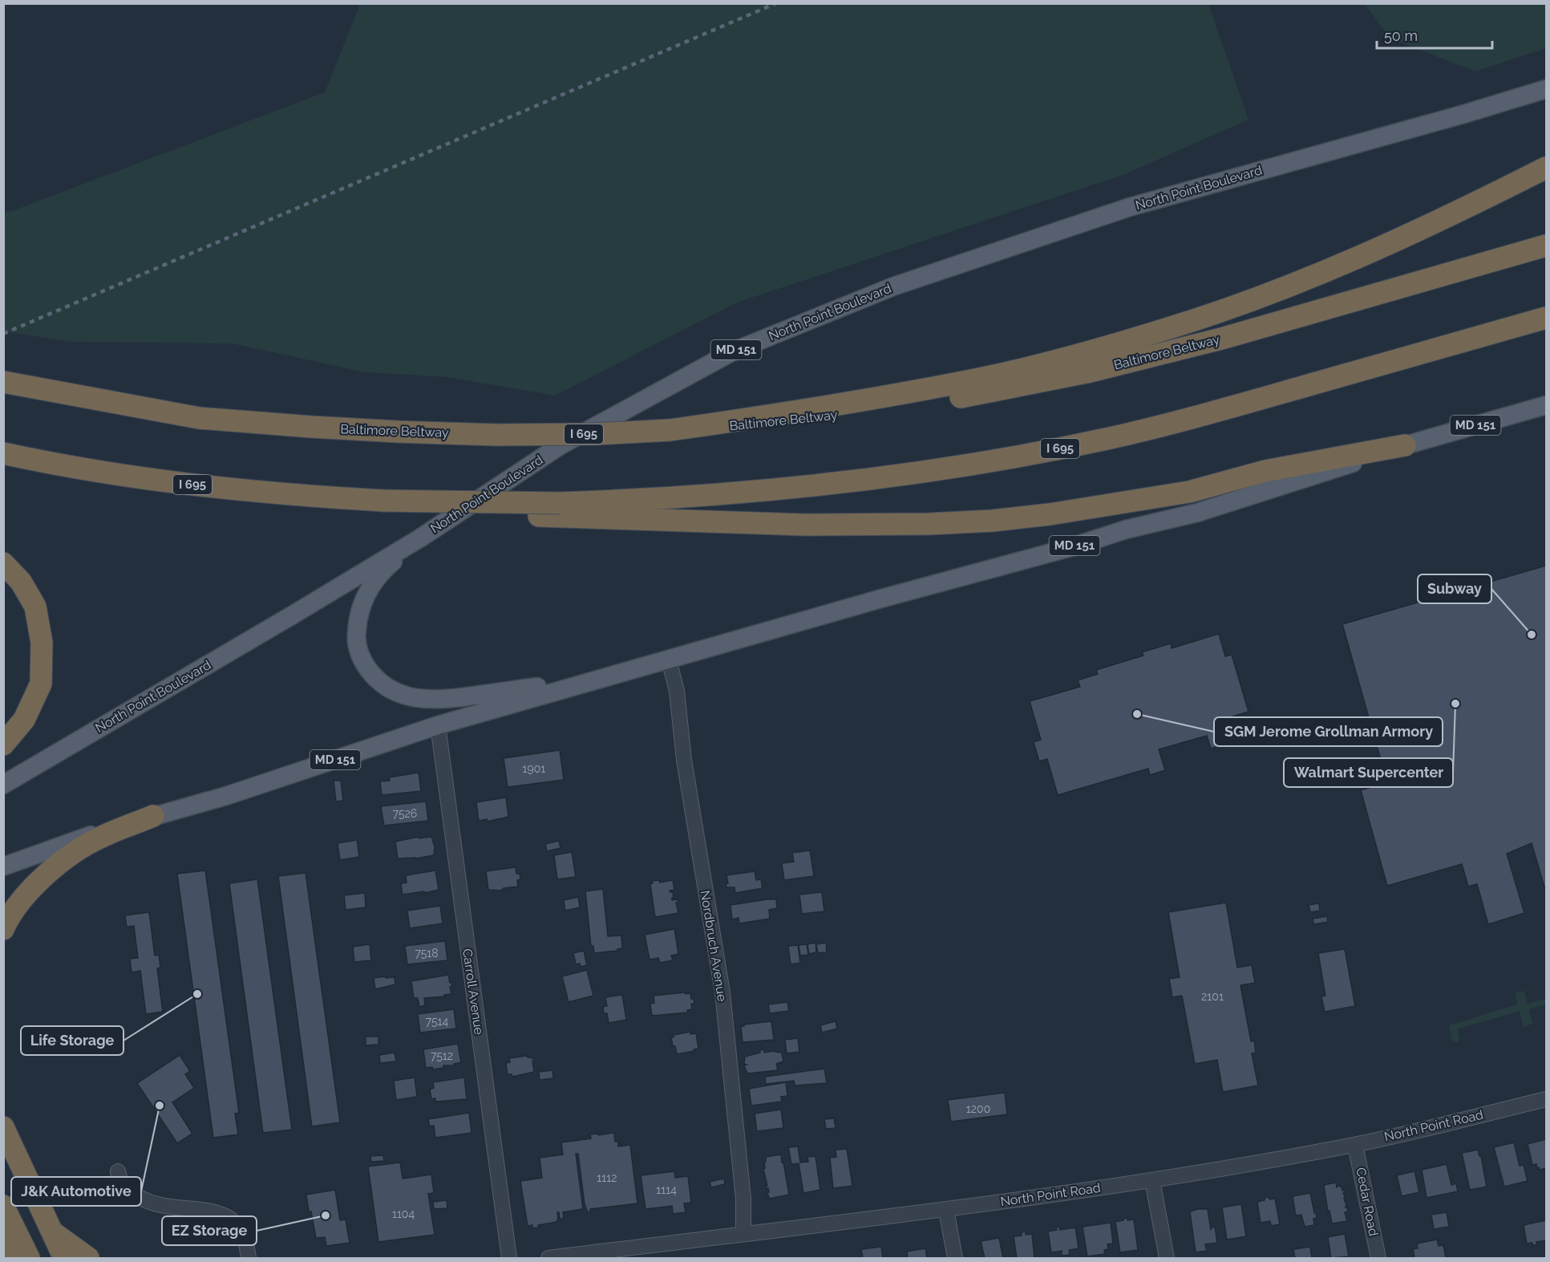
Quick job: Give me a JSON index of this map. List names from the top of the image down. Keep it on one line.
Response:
{"streets":{"highway":["Baltimore Beltway","I 695"],"main road":["North Point Boulevard","MD 151"],"street":["Nordbruch Avenue","Carroll Avenue","North Point Road","Cedar Road"]},"crossings":[["MD 151","Nordbruch Avenue"],["MD 151","Carroll Avenue"],["Nordbruch Avenue","North Point Road"],["North Point Road","Cedar Road"]],"places":["Subway","Walmart Supercenter","SGM Jerome Grollman Armory","Life Storage","J&K Automotive","EZ Storage"],"house_numbers":["1901","7526","7518","2101","7514","7512","1200","1112","1114","1104"],"scale_bar":"50 m"}
